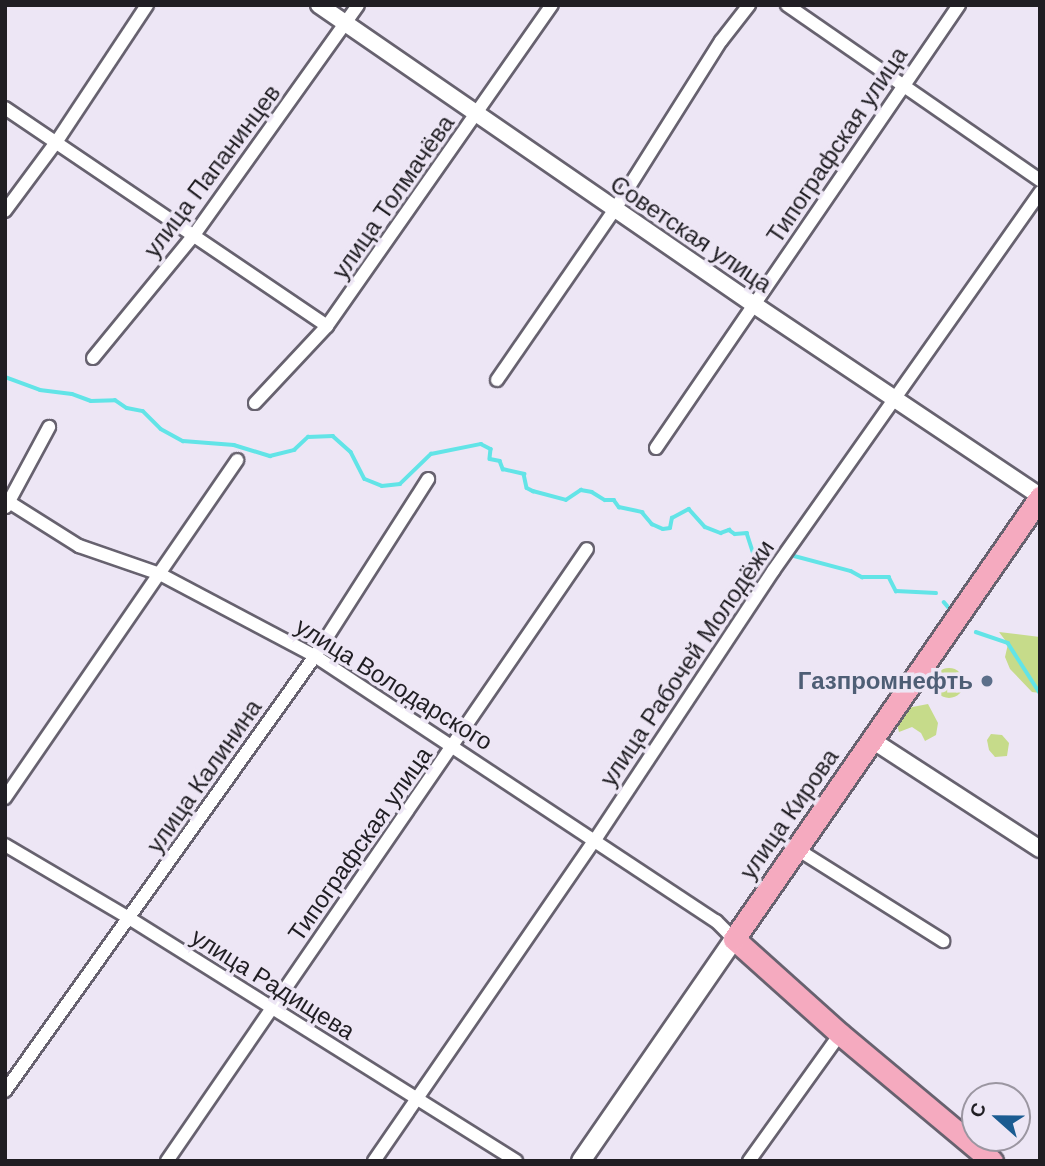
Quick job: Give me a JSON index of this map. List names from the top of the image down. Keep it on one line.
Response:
{"streets":{"main road":["улица Кирова"],"street":["Типографская улица","улица Папанинцев","улица Толмачёва","Советская улица","улица Рабочей Молодёжи","улица Володарского","улица Калинина","улица Радищева"]},"crossings":[["Типографская улица","Советская улица"],["Типографская улица","улица Володарского"],["Типографская улица","улица Радищева"],["улица Папанинцев","Советская улица"],["улица Толмачёва","Советская улица"],["Советская улица","улица Рабочей Молодёжи"],["Советская улица","улица Кирова"],["улица Рабочей Молодёжи","улица Володарского"],["улица Рабочей Молодёжи","улица Радищева"],["улица Володарского","улица Калинина"],["улица Володарского","улица Кирова"],["улица Калинина","улица Радищева"]],"places":["Газпромнефть"],"north":"left"}
